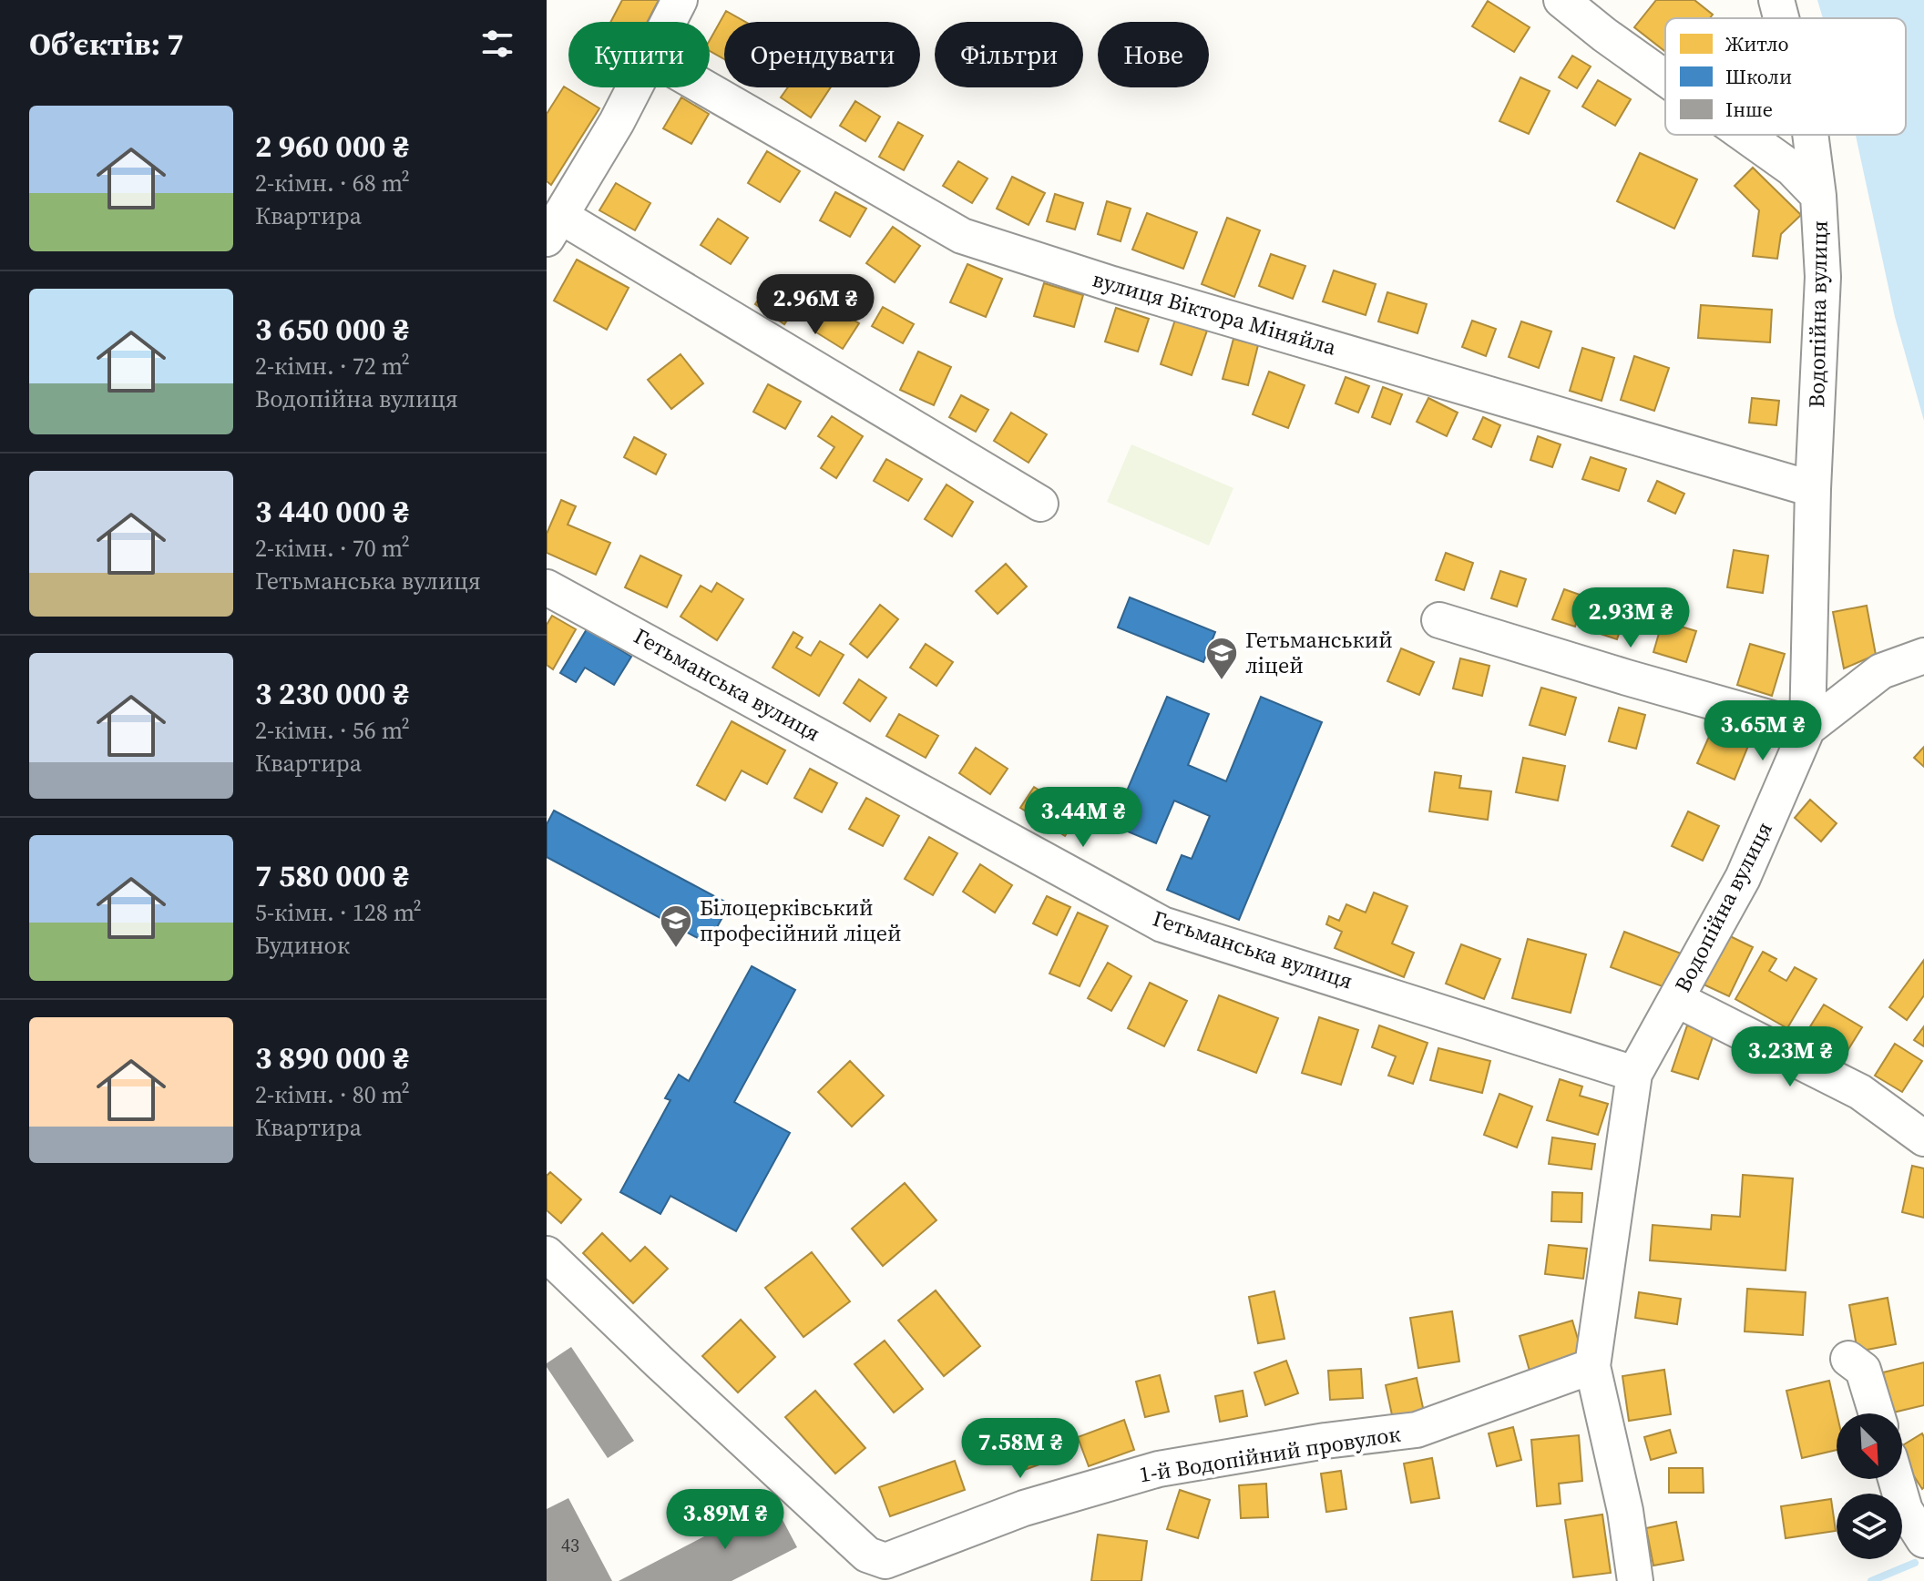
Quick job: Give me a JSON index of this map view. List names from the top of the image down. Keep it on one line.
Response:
{"streets":{"street":["вулиця Віктора Міняйла","Водопійна вулиця","Гетьманська вулиця","1-й Водопійний провулок"]},"crossings":[["вулиця Віктора Міняйла","Водопійна вулиця"],["Водопійна вулиця","Гетьманська вулиця"],["Водопійна вулиця","1-й Водопійний провулок"]],"places":{"school or university":["Гетьманський ліцей","Білоцерківський професійний ліцей"]},"house_numbers":["43"],"legend":["Житло","Школи","Інше"],"north":"bottom right","page":{"heading":"Об’єктів: 7","chip":["Купити","Орендувати","Фільтри","Нове"],"list":[{"name":"2 960 000 ₴","note":"2-кімн. · 68 m² · Квартира"},{"name":"3 650 000 ₴","note":"2-кімн. · 72 m² · Водопійна вулиця"},{"name":"3 440 000 ₴","note":"2-кімн. · 70 m² · Гетьманська вулиця"},{"name":"3 230 000 ₴","note":"2-кімн. · 56 m² · Квартира"},{"name":"7 580 000 ₴","note":"5-кімн. · 128 m² · Будинок"},{"name":"3 890 000 ₴","note":"2-кімн. · 80 m² · Квартира"}],"price":["2.96M ₴","2.93M ₴","3.65M ₴","3.44M ₴","3.23M ₴","7.58M ₴","3.89M ₴"]}}
